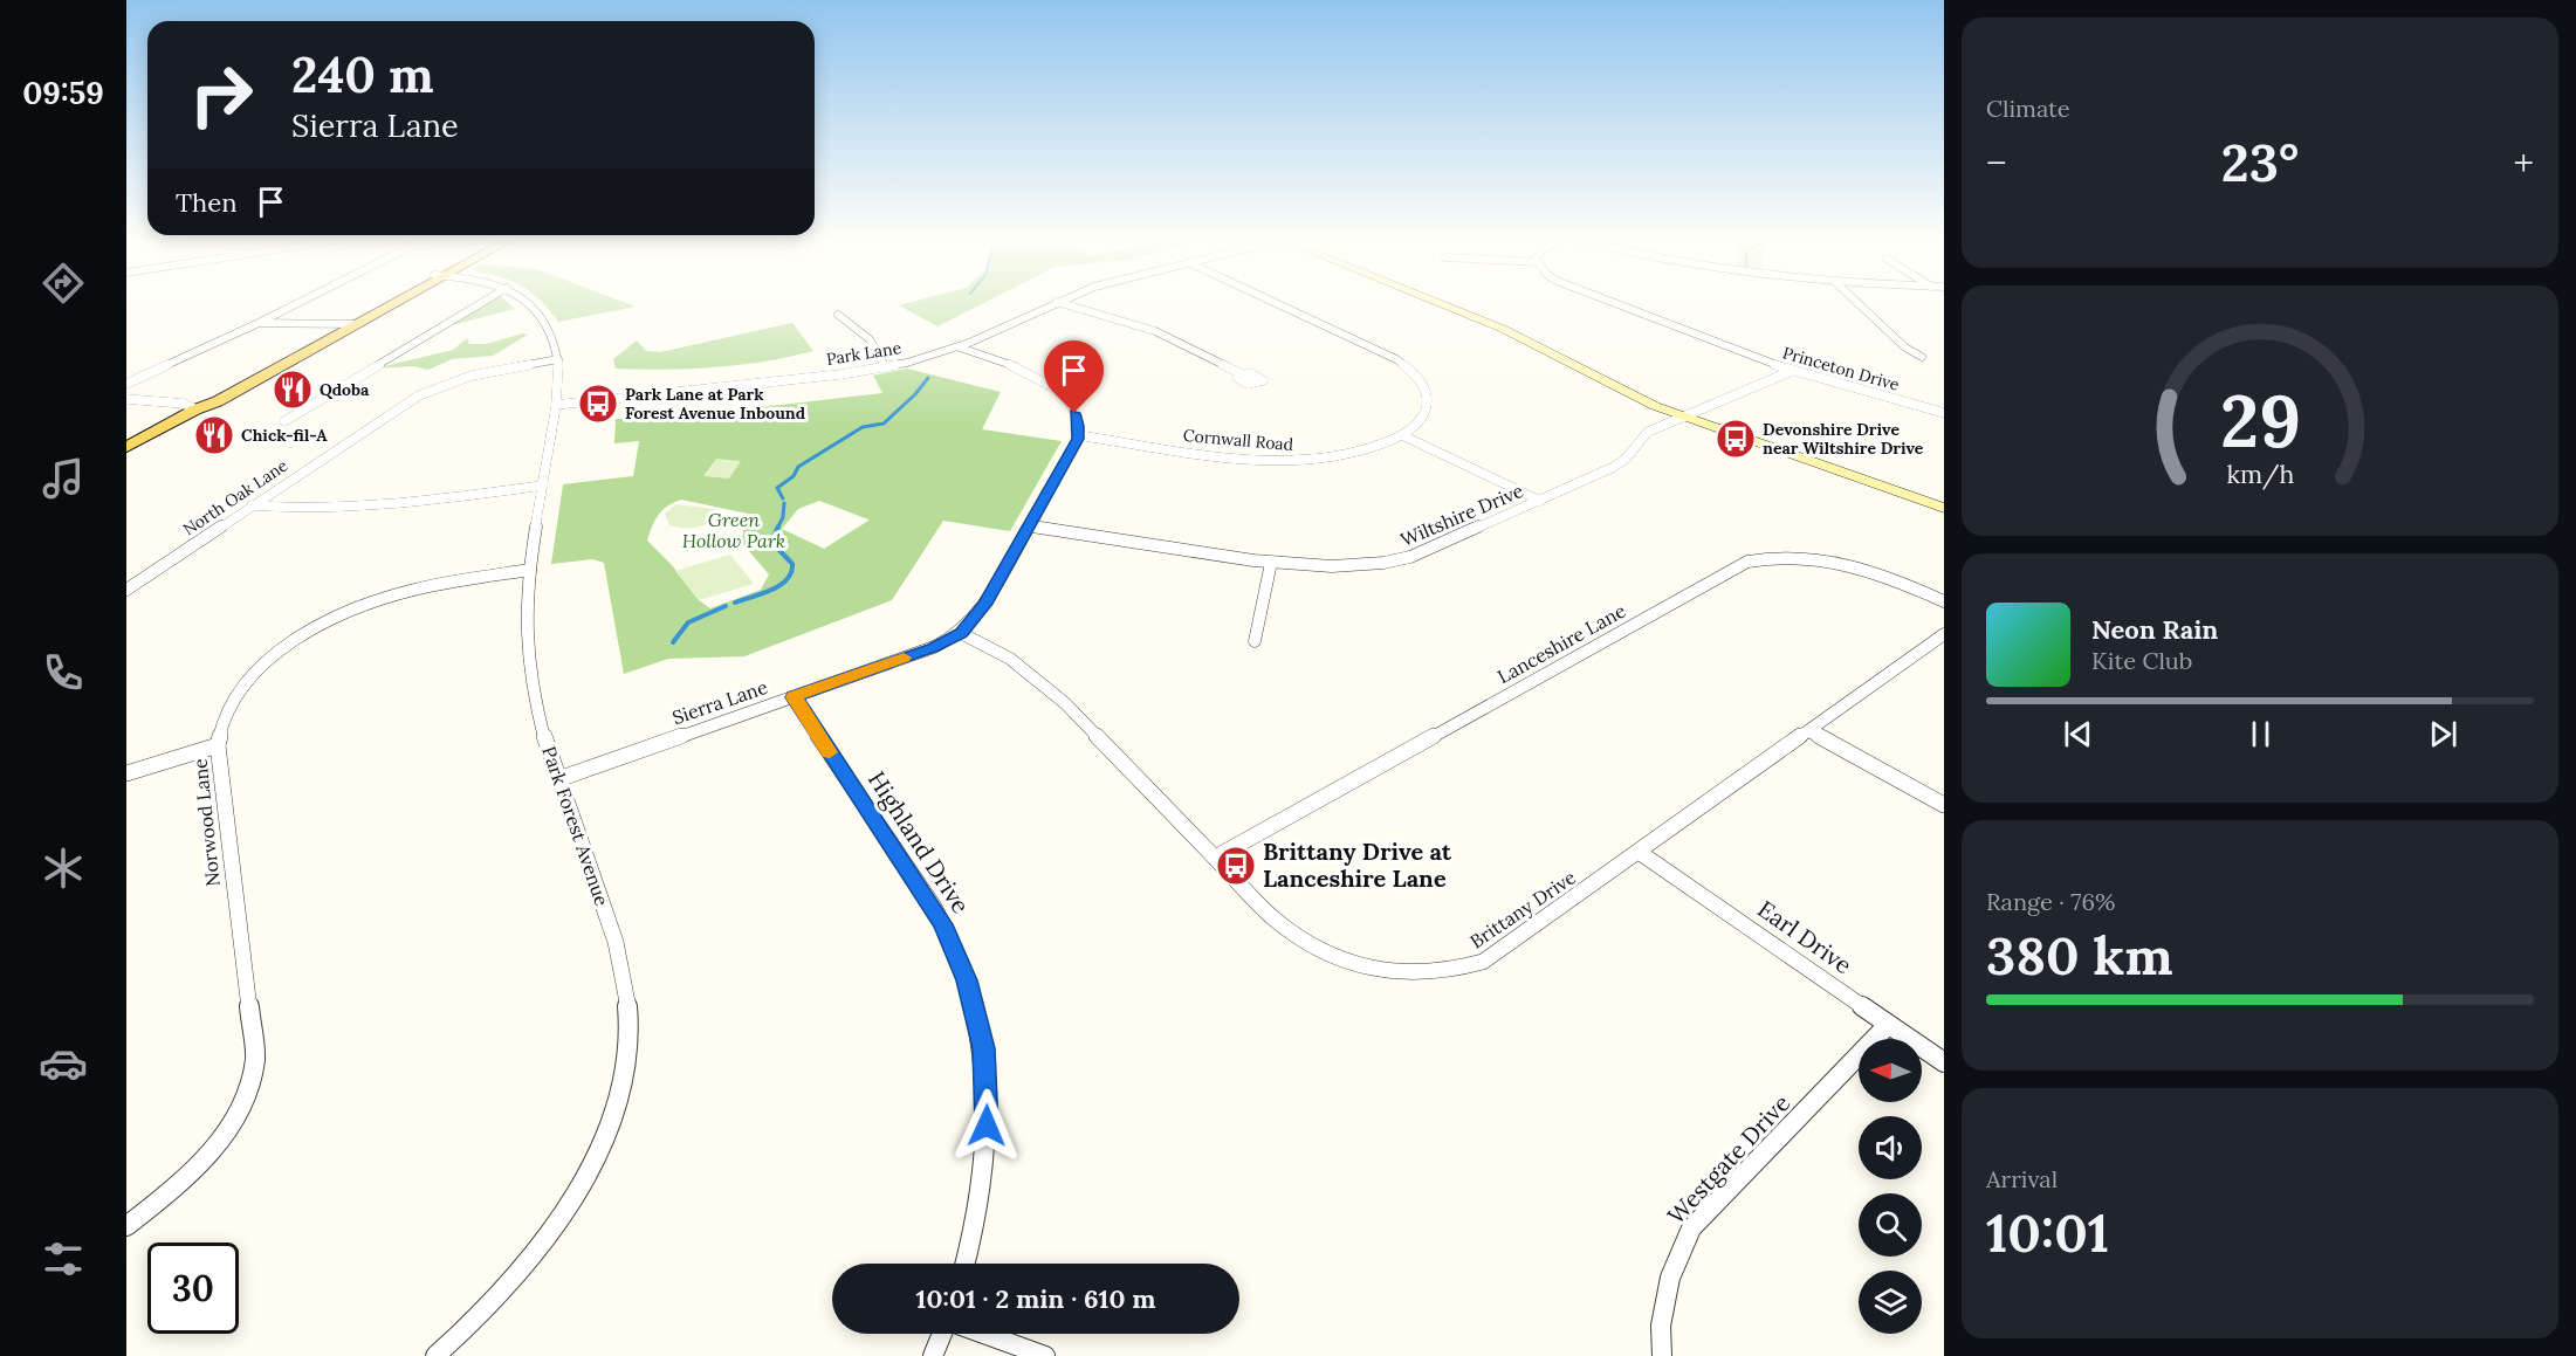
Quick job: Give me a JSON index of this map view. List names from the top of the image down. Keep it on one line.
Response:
{"streets":{"street":["Park Lane","Princeton Drive","Cornwall Road","North Oak Lane","Wiltshire Drive","Lanceshire Lane","Sierra Lane","Norwood Lane","Park Forest Avenue","Highland Drive","Brittany Drive","Earl Drive","Westgate Drive"]},"crossings":[["Park Lane","Park Forest Avenue"],["Princeton Drive","Wiltshire Drive"],["Cornwall Road","Sierra Lane"],["North Oak Lane","Park Forest Avenue"],["Wiltshire Drive","Sierra Lane"],["Lanceshire Lane","Brittany Drive"],["Sierra Lane","Park Forest Avenue"],["Sierra Lane","Highland Drive"],["Sierra Lane","Brittany Drive"],["Norwood Lane","Park Forest Avenue"],["Brittany Drive","Earl Drive"],["Earl Drive","Westgate Drive"]],"parks":["Green Hollow Park"],"places":{"restaurant":["Qdoba","Chick-fil-A"],"bus stop":["Park Lane at Park Forest Avenue Inbound","Devonshire Drive near Wiltshire Drive","Brittany Drive at Lanceshire Lane"]},"north":"left","page":{"tabs":"09:59","tile":["Climate",["Range · 76%","380 km"],["Arrival","10:01"]],"turn":["240 m","Sierra Lane"],"heat":["−","23°","+"],"then":"Then","song":["Neon Rain","Kite Club"],"limit":"30","trip":"10:01 · 2 min · 610 m","gauge":["29","km/h"]}}
